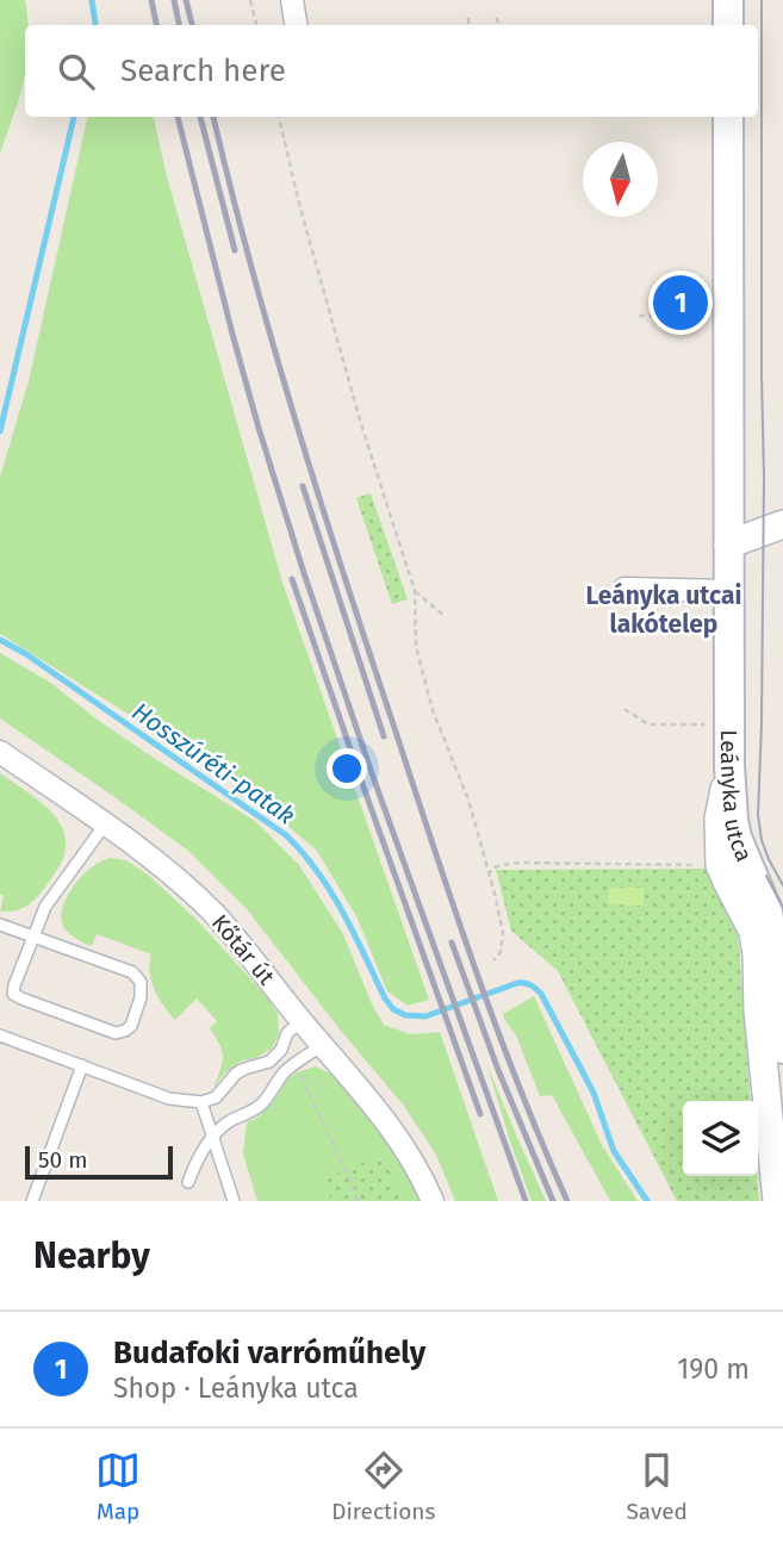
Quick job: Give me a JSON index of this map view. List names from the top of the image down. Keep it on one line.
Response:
{"streets":{"main road":["Leányka utca"],"street":["Kőtár út"]},"districts":["Leányka utcai lakótelep"],"water":["Hosszúréti-patak"],"scale_bar":"50 m","north":"bottom","page":{"search":"Search here","pins":"1","scale":"50 m","heading":"Nearby","list":[{"mark":"1","name":"Budafoki varróműhely","note":"Shop · Leányka utca","value":"190 m"}],"nav":["Map","Directions","Saved"]}}
